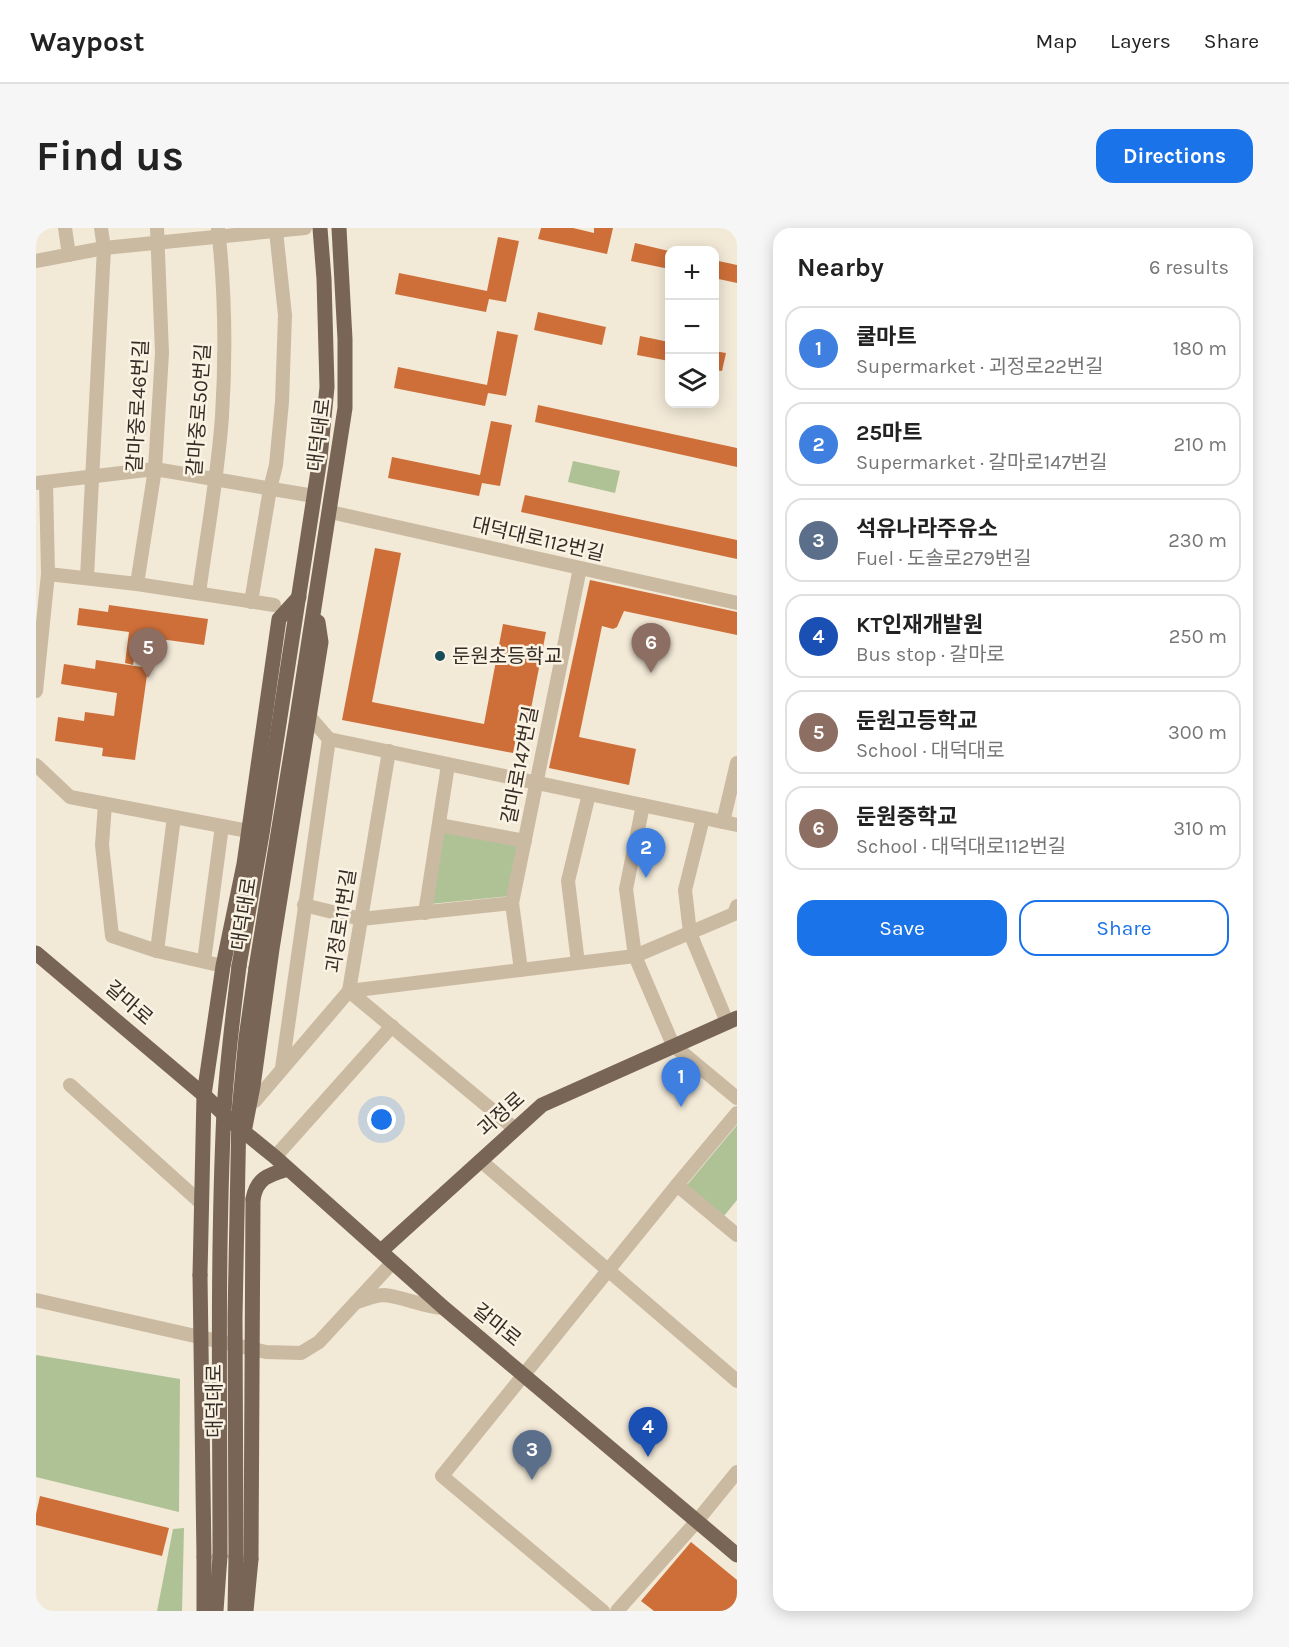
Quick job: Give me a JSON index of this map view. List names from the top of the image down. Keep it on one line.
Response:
{"streets":{"main road":["대덕대로","갈마로","괴정로"],"street":["갈마중로46번길","갈마중로50번길","대덕대로112번길","갈마로147번길","괴정로11번길"]},"crossings":[["대덕대로","대덕대로112번길"],["대덕대로112번길","갈마로147번길"],["괴정로11번길","괴정로"],["갈마로","괴정로"]],"places":["둔원초등학교"],"page":{"header":"Waypost","nav":["Map","Layers","Share"],"buttons":["Directions",["Save","Share"]],"title":"Find us","heading":["Nearby","6 results"],"map_buttons":["+","−"],"list":[{"mark":"1","name":"쿨마트","note":"Supermarket · 괴정로22번길","value":"180 m"},{"mark":"2","name":"25마트","note":"Supermarket · 갈마로147번길","value":"210 m"},{"mark":"3","name":"석유나라주유소","note":"Fuel · 도솔로279번길","value":"230 m"},{"mark":"4","name":"KT인재개발원","note":"Bus stop · 갈마로","value":"250 m"},{"mark":"5","name":"둔원고등학교","note":"School · 대덕대로","value":"300 m"},{"mark":"6","name":"둔원중학교","note":"School · 대덕대로112번길","value":"310 m"}],"pins":["6","5","2","1","4","3"]}}
